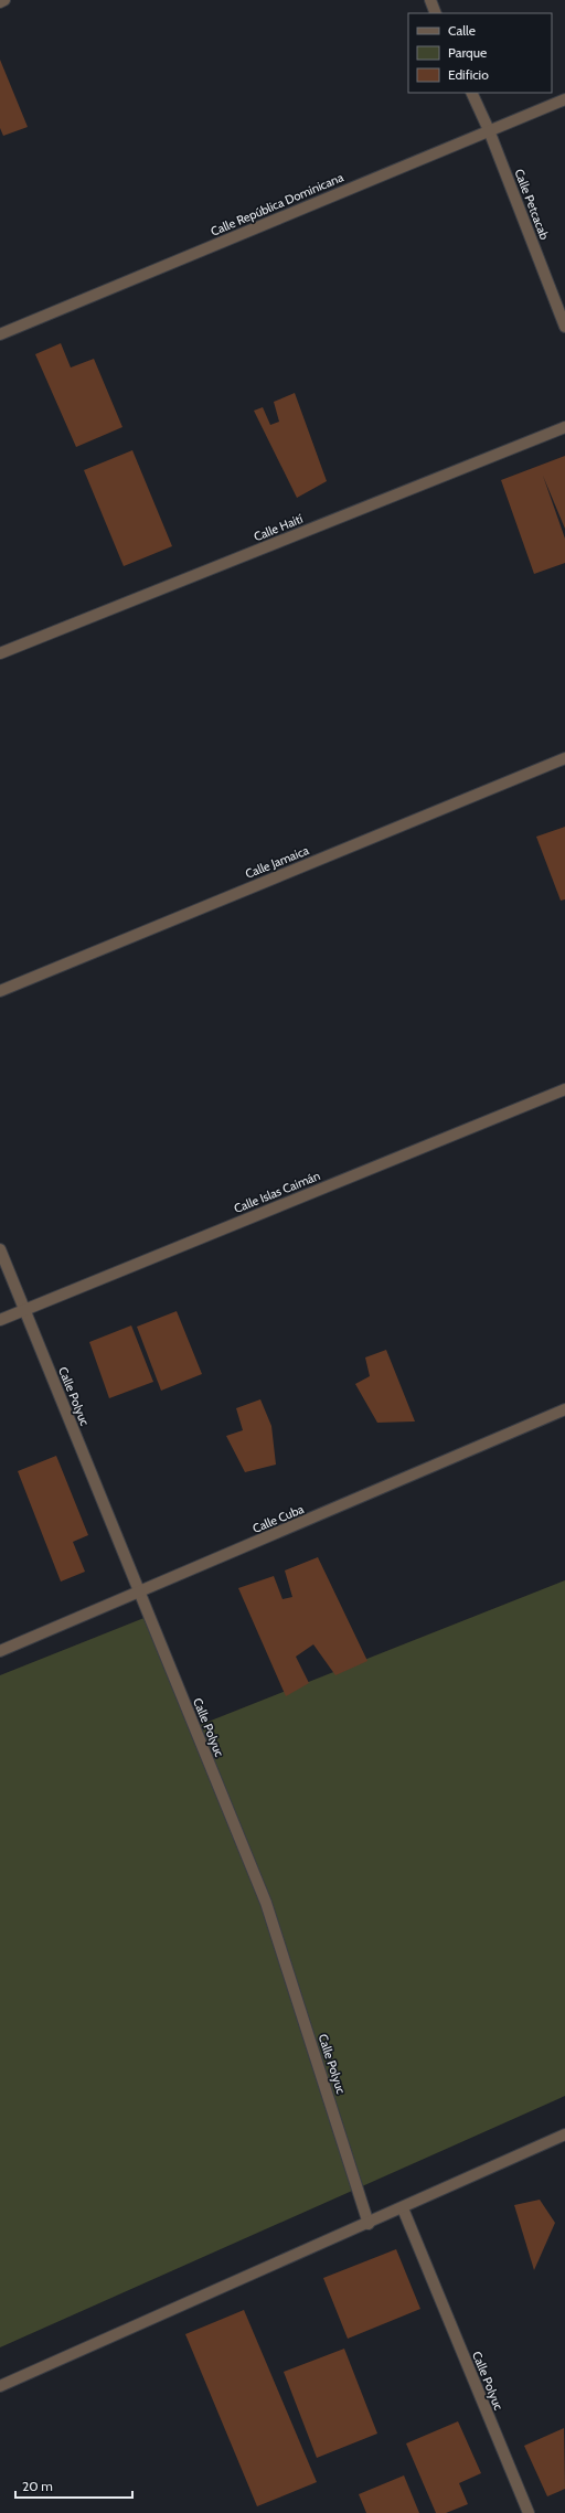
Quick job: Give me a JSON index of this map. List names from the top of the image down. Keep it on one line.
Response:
{"streets":{"street":["Calle República Dominicana","Calle Petcacab","Calle Haití","Calle Jamaica","Calle Islas Caimán","Calle Polyuc","Calle Cuba"]},"crossings":[["Calle República Dominicana","Calle Petcacab"],["Calle Islas Caimán","Calle Polyuc"],["Calle Polyuc","Calle Cuba"]],"legend":["Calle","Parque","Edificio"],"scale_bar":"20 m"}
